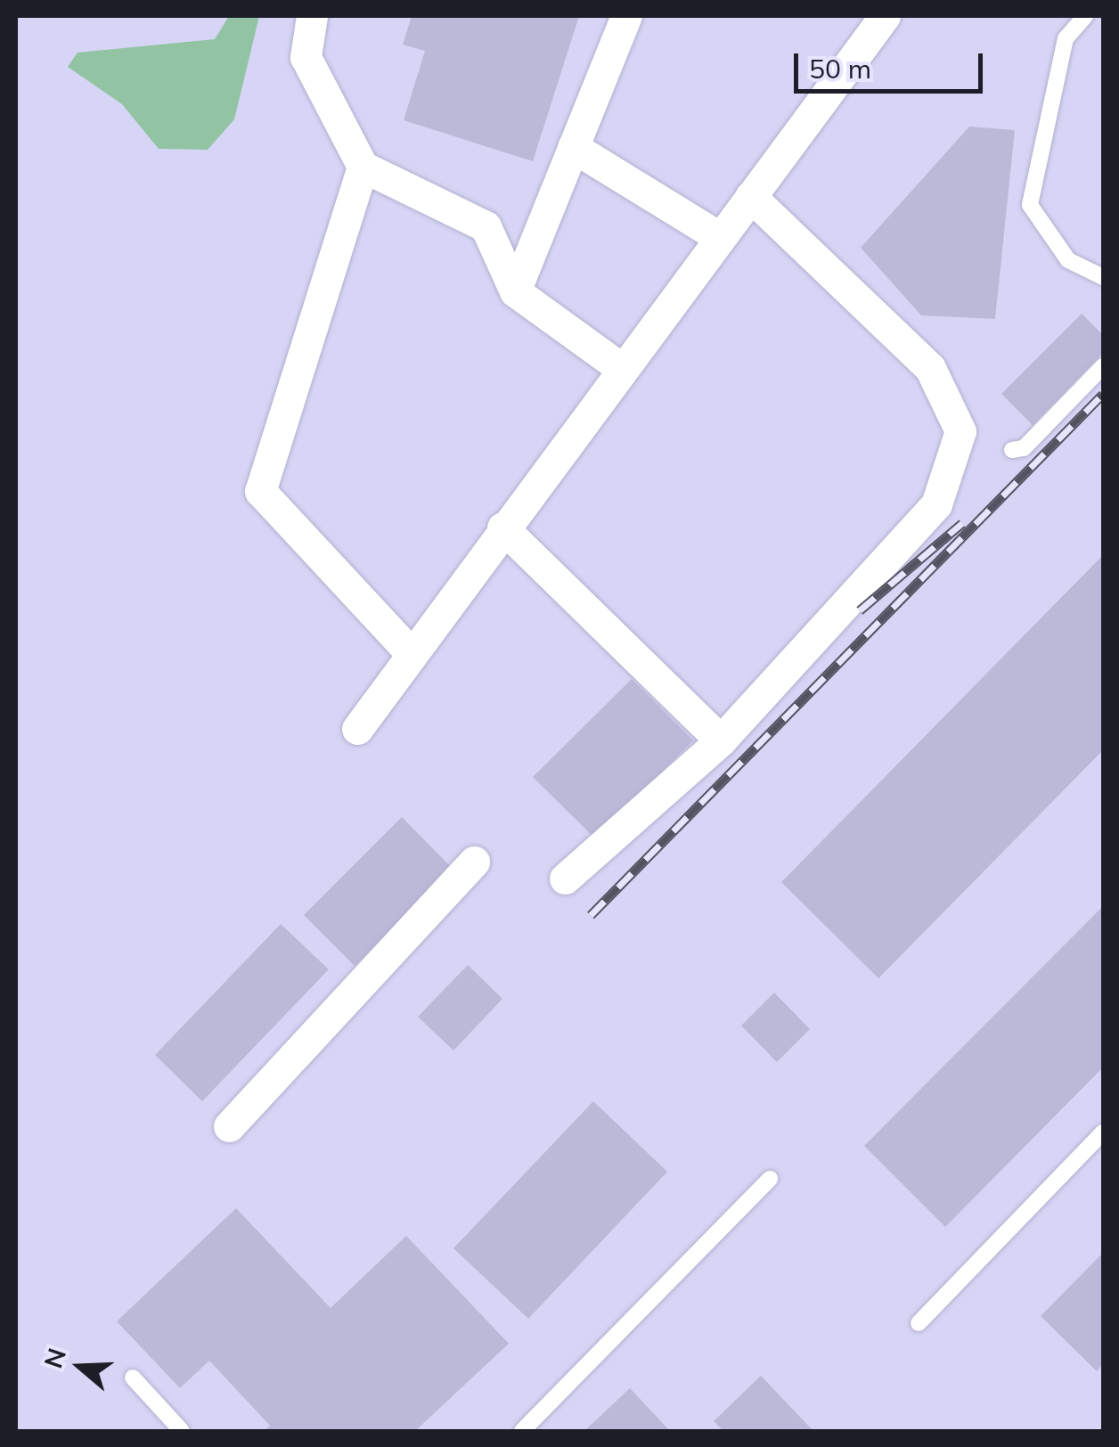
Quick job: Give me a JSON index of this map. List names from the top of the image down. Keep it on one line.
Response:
{"scale_bar":"50 m","north":"left"}
